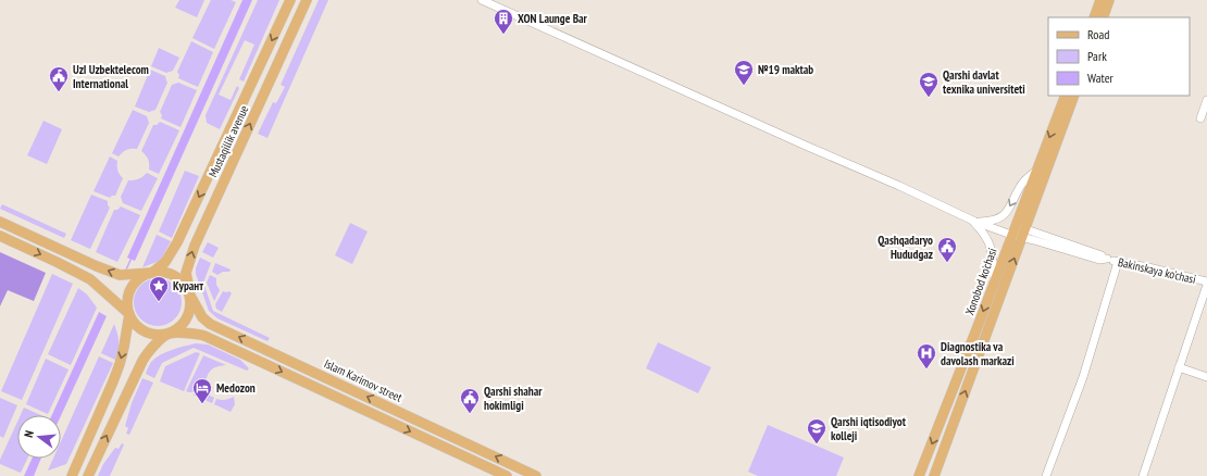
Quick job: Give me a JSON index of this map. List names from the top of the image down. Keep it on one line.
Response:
{"streets":{"main road":["Mustaqillik avenue","Xonobod ko'chasi","Islam Karimov street"],"street":["Bakinskaya ko'chasi"]},"crossings":[["Mustaqillik avenue","Islam Karimov street"],["Bakinskaya ko'chasi","Xonobod ko'chasi"]],"places":{"building":["XON Launge Bar"],"school or university":["№19 maktab","Qarshi davlat texnika universiteti","Qarshi iqtisodiyot kolleji"],"public building":["UzI Uzbektelecom International","Qashqadaryo Hududgaz","Qarshi shahar hokimligi"],"place":["Курант"],"hospital":["Diagnostika va davolash markazi"],"hotel":["Medozon"]},"legend":["Road","Park","Water"],"north":"left"}
